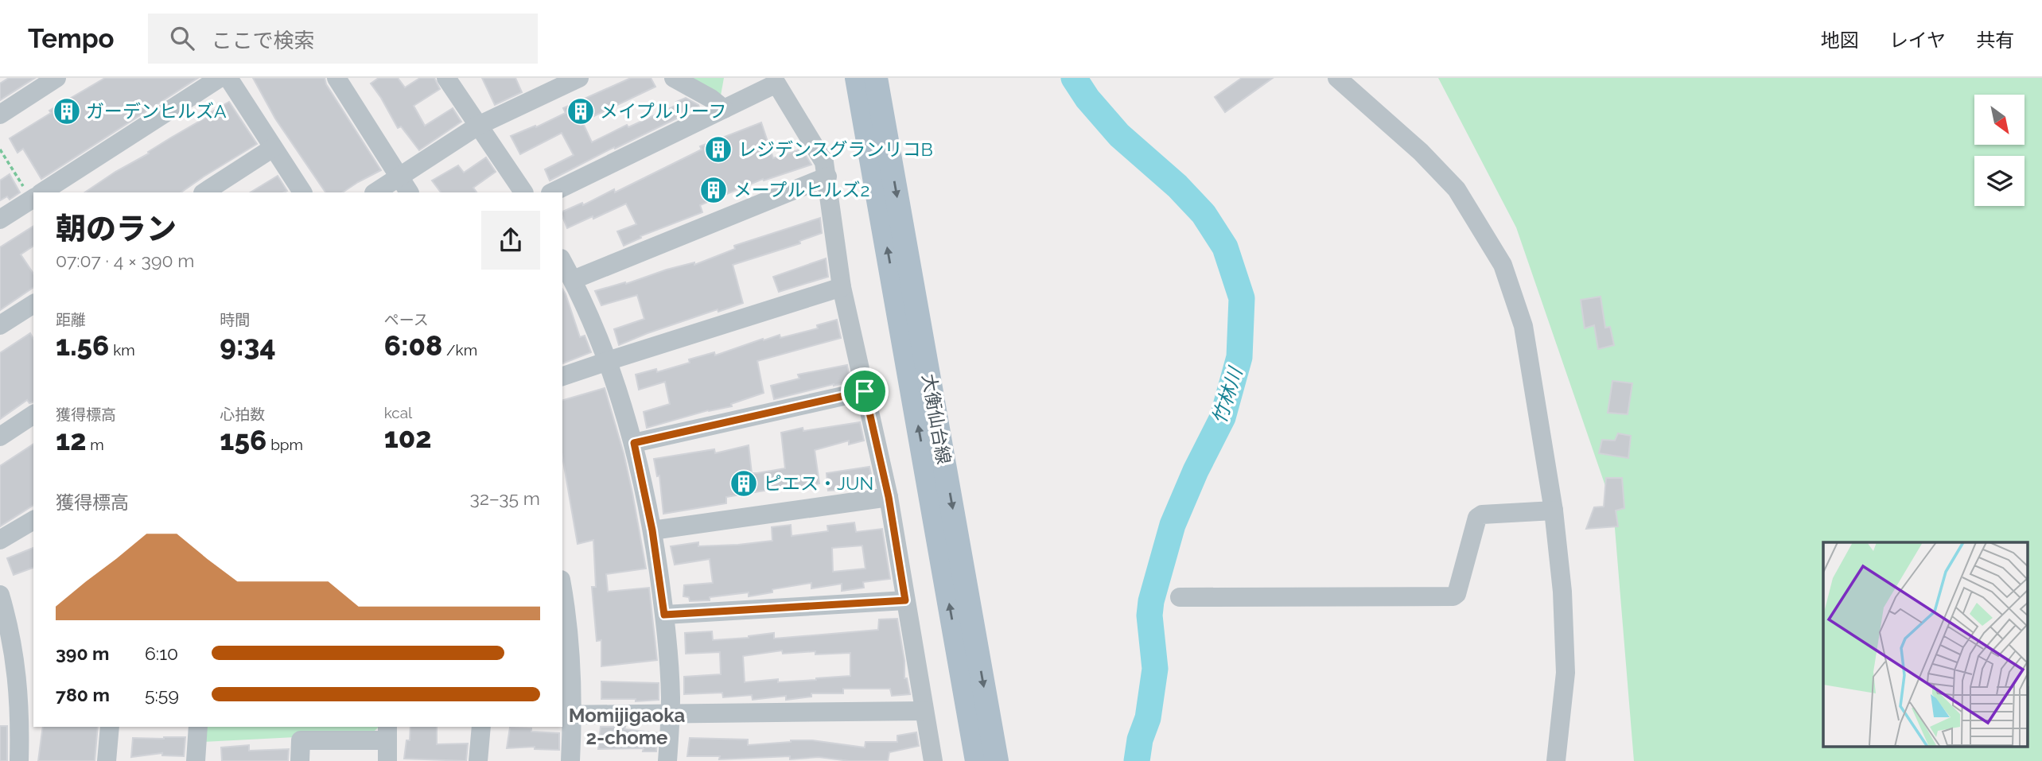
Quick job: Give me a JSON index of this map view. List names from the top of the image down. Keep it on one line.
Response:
{"streets":{"main road":["大衡仙台線"]},"districts":["Momijigaoka 2-chome"],"water":["竹林川"],"places":{"building":["ガーデンヒルズA","メイプルリーフ","レジデンスグランリコB","メープルヒルズ2","ピエス・JUN"]},"north":"bottom right","page":{"header":"Tempo","search":"ここで検索","nav":["地図","レイヤ","共有"],"heading":["朝のラン","07:07 · 4 × 390 m"],"stats":[["距離","1.56 km"],["時間","9:34"],["ペース","6:08 /km"],["獲得標高","12 m"],["心拍数","156 bpm"],["kcal","102"]],"chart":["獲得標高","32–35 m"],"list":[{"name":"390 m","note":"6:10"},{"name":"780 m","note":"5:59"}]}}
